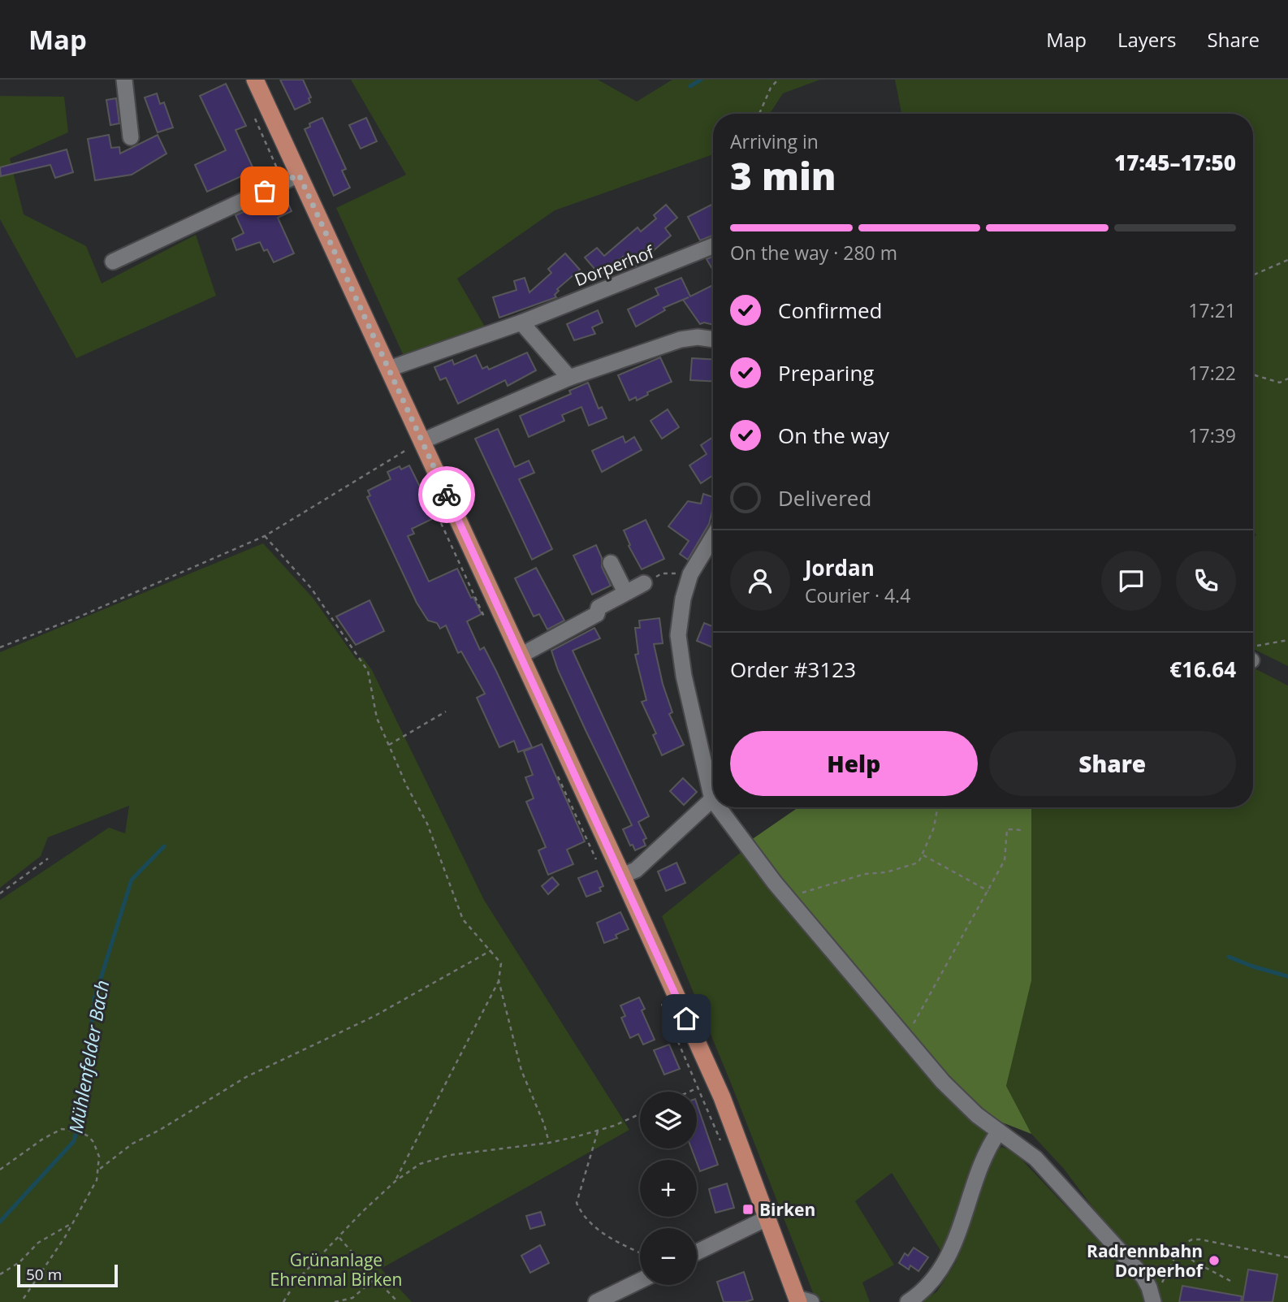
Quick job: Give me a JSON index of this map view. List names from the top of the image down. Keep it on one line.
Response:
{"streets":{"street":["Dorperhof"]},"water":["Mühlenfelder Bach"],"parks":["Grünanlage Ehrenmal Birken"],"places":{"transit":["Birken"],"other":["Radrennbahn Dorperhof"]},"scale_bar":"50 m","page":{"header":"Map","nav":["Map","Layers","Share"],"heading":["3 min","Arriving in","17:45–17:50"],"panel":["Jordan","Courier · 4.4","Order #3123","€16.64"],"bar":"On the way · 280 m","list":[["Confirmed","17:21"],["Preparing","17:22"],["On the way","17:39"],"Delivered"],"buttons":["Help","Share"],"map_buttons":["+","−"],"scale":"50 m"}}
